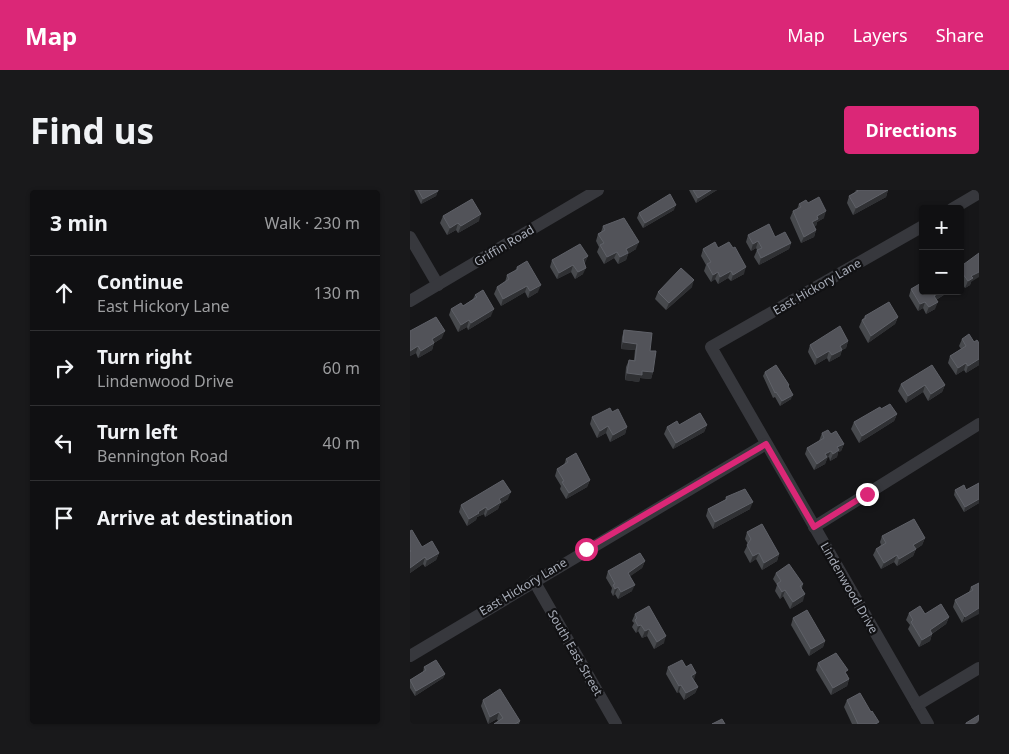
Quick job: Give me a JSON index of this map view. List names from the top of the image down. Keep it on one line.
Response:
{"streets":{"street":["Griffin Road","East Hickory Lane","Lindenwood Drive","South East Street"]},"crossings":[["East Hickory Lane","Lindenwood Drive"],["East Hickory Lane","South East Street"]],"page":{"header":"Map","nav":["Map","Layers","Share"],"buttons":"Directions","title":"Find us","heading":["3 min","Walk · 230 m"],"map_buttons":["+","−"],"list":[["Continue","East Hickory Lane","130 m"],["Turn right","Lindenwood Drive","60 m"],["Turn left","Bennington Road","40 m"],"Arrive at destination"]}}
